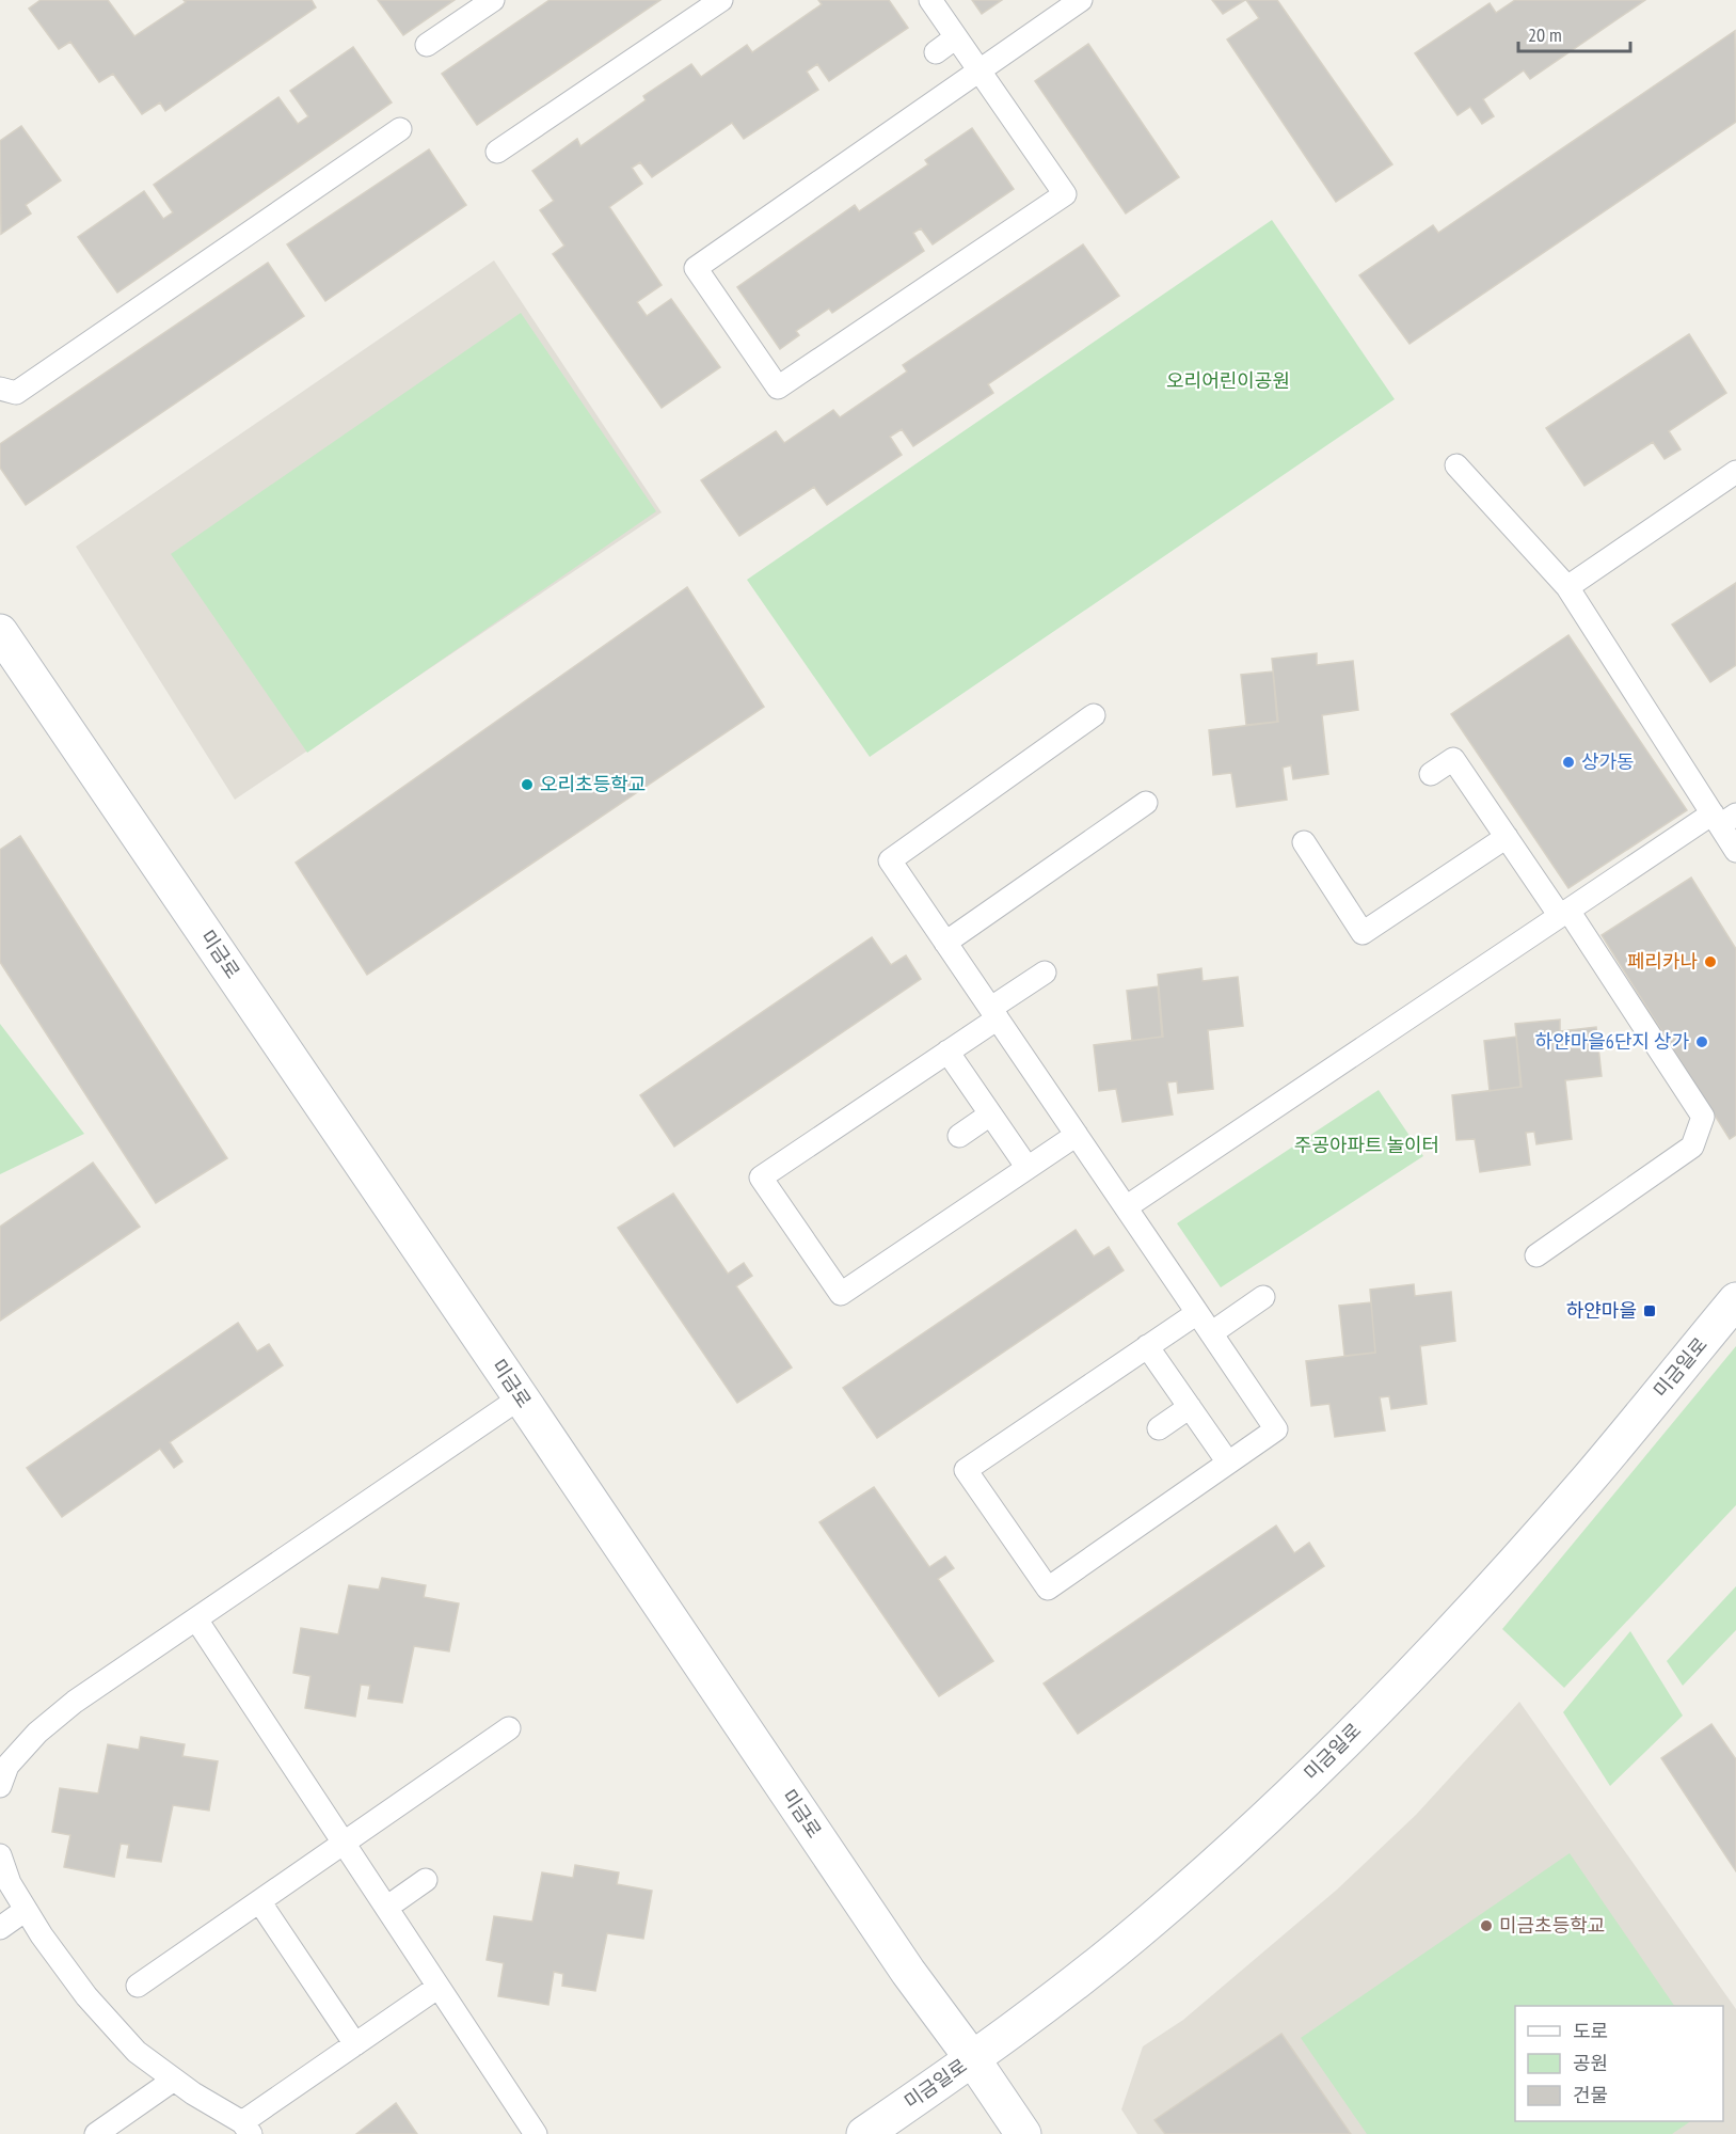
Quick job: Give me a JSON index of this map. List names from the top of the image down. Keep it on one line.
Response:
{"streets":{"main road":["미금로","미금일로"]},"crossings":[["미금로","미금일로"]],"parks":["오리어린이공원","주공아파트 놀이터"],"places":{"other":["상가동","오리초등학교","페리카나","하얀마을6단지 상가","미금초등학교"],"transit":["하얀마을"]},"legend":["도로","공원","건물"],"scale_bar":"20 m"}
